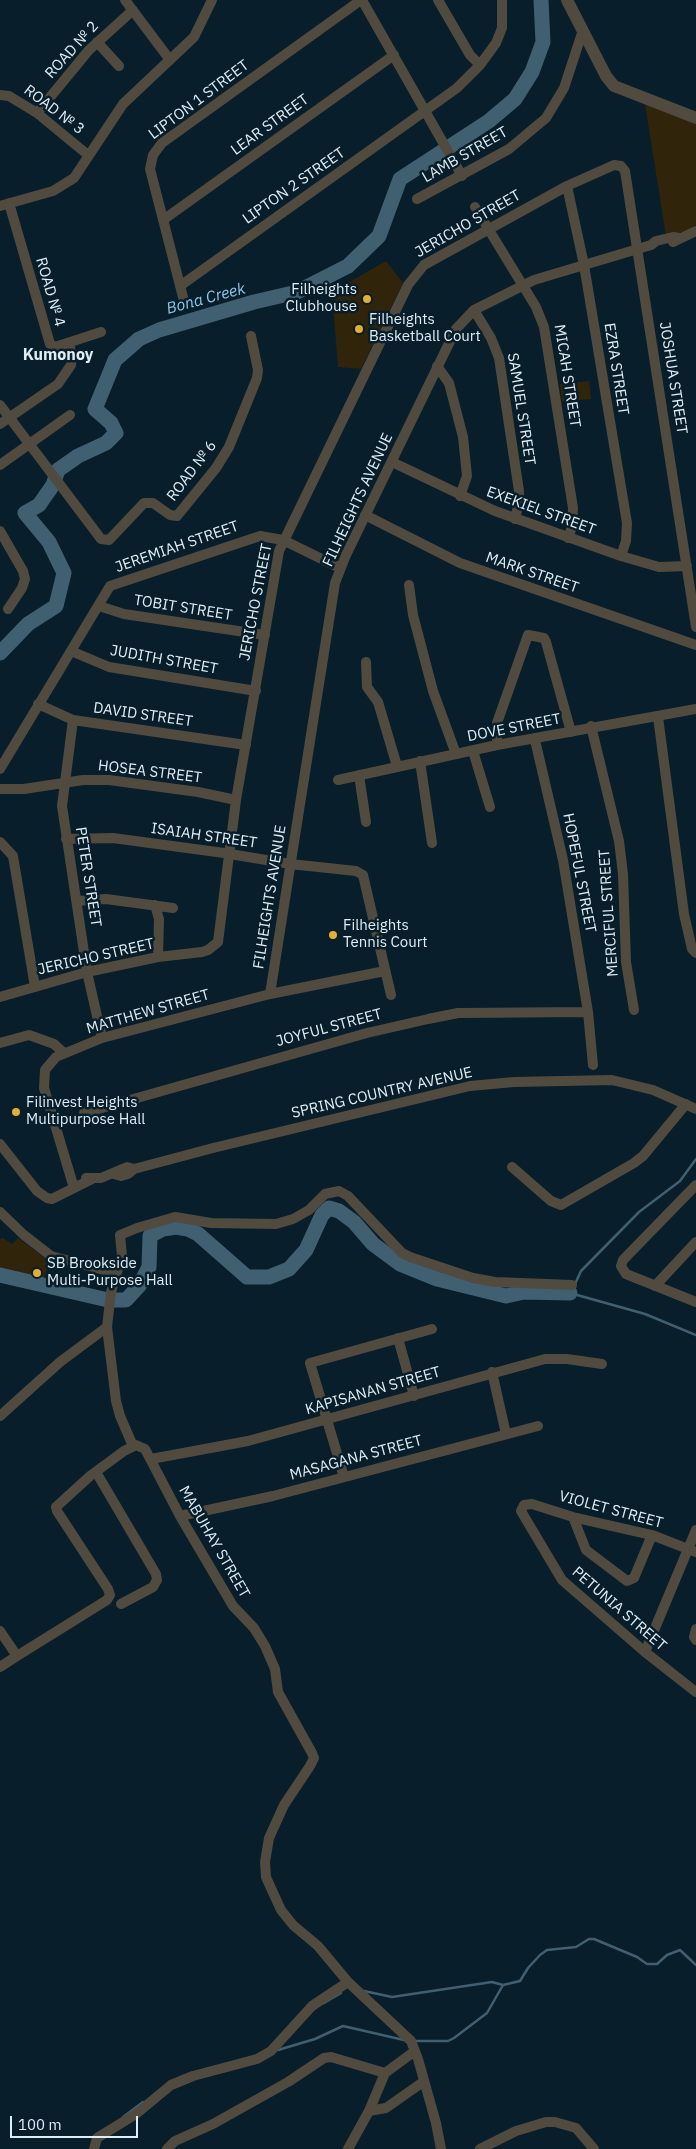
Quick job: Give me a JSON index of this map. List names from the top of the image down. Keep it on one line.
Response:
{"streets":{"street":["ROAD № 2","LIPTON 1 STREET","ROAD № 3","LEAR STREET","LAMB STREET","LIPTON 2 STREET","JERICHO STREET","ROAD № 4","EZRA STREET","MICAH STREET","JOSHUA STREET","SAMUEL STREET","ROAD № 6","FILHEIGHTS AVENUE","EXEKIEL STREET","JEREMIAH STREET","MARK STREET","TOBIT STREET","JUDITH STREET","DAVID STREET","DOVE STREET","HOSEA STREET","ISAIAH STREET","HOPEFUL STREET","PETER STREET","MERCIFUL STREET","MATTHEW STREET","JOYFUL STREET","SPRING COUNTRY AVENUE","KAPISANAN STREET","MASAGANA STREET","VIOLET STREET","MABUHAY STREET","PETUNIA STREET"]},"crossings":[["ROAD № 2","ROAD № 3"],["LIPTON 1 STREET","LEAR STREET"],["LIPTON 1 STREET","LIPTON 2 STREET"],["JERICHO STREET","EZRA STREET"],["JERICHO STREET","MICAH STREET"],["JERICHO STREET","JOSHUA STREET"],["JERICHO STREET","JEREMIAH STREET"],["JERICHO STREET","TOBIT STREET"],["JERICHO STREET","JUDITH STREET"],["JERICHO STREET","DAVID STREET"],["JERICHO STREET","HOSEA STREET"],["JERICHO STREET","ISAIAH STREET"],["JERICHO STREET","PETER STREET"],["ROAD № 4","ROAD № 6"],["EZRA STREET","FILHEIGHTS AVENUE"],["EZRA STREET","EXEKIEL STREET"],["MICAH STREET","FILHEIGHTS AVENUE"],["MICAH STREET","EXEKIEL STREET"],["JOSHUA STREET","FILHEIGHTS AVENUE"],["JOSHUA STREET","EXEKIEL STREET"],["SAMUEL STREET","FILHEIGHTS AVENUE"],["SAMUEL STREET","EXEKIEL STREET"],["FILHEIGHTS AVENUE","EXEKIEL STREET"],["FILHEIGHTS AVENUE","JEREMIAH STREET"],["FILHEIGHTS AVENUE","MARK STREET"],["FILHEIGHTS AVENUE","ISAIAH STREET"],["FILHEIGHTS AVENUE","MATTHEW STREET"],["JEREMIAH STREET","TOBIT STREET"],["JEREMIAH STREET","JUDITH STREET"],["JEREMIAH STREET","DAVID STREET"],["DAVID STREET","PETER STREET"],["DOVE STREET","HOPEFUL STREET"],["DOVE STREET","MERCIFUL STREET"],["HOSEA STREET","PETER STREET"],["ISAIAH STREET","PETER STREET"],["ISAIAH STREET","MATTHEW STREET"],["HOPEFUL STREET","JOYFUL STREET"],["PETER STREET","MATTHEW STREET"],["MATTHEW STREET","SPRING COUNTRY AVENUE"],["KAPISANAN STREET","MABUHAY STREET"],["MASAGANA STREET","MABUHAY STREET"],["VIOLET STREET","PETUNIA STREET"]],"districts":["Kumonoy"],"water":["Bona Creek"],"places":["Filheights Clubhouse","Filheights Basketball Court","Filheights Tennis Court","Filinvest Heights Multipurpose Hall","SB Brookside Multi-Purpose Hall"],"scale_bar":"100 m"}
